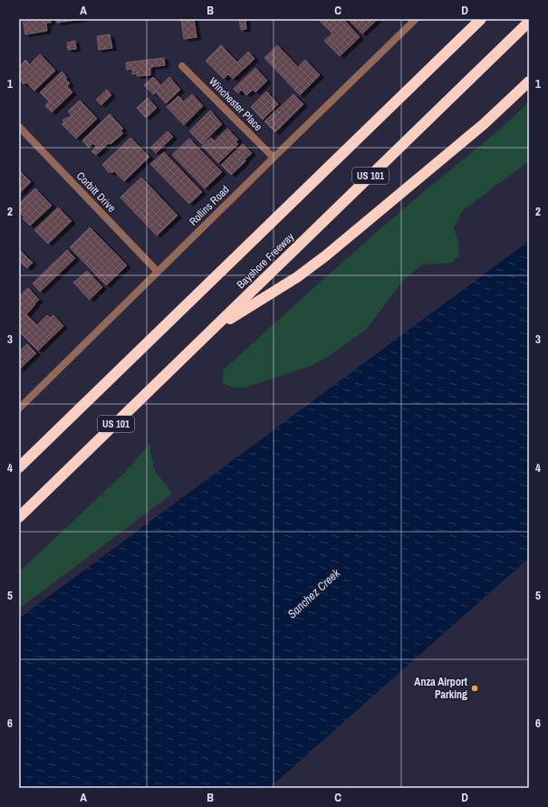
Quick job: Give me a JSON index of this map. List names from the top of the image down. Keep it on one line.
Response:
{"streets":{"highway":["US 101","Bayshore Freeway"],"street":["Winchester Place","Corbitt Drive","Rollins Road"]},"crossings":[["Winchester Place","Rollins Road"],["Corbitt Drive","Rollins Road"]],"water":["Sanchez Creek"],"places":["Anza Airport Parking"],"grid":{"columns":["A","B","C","D"],"rows":["1","2","3","4","5","6"]}}
